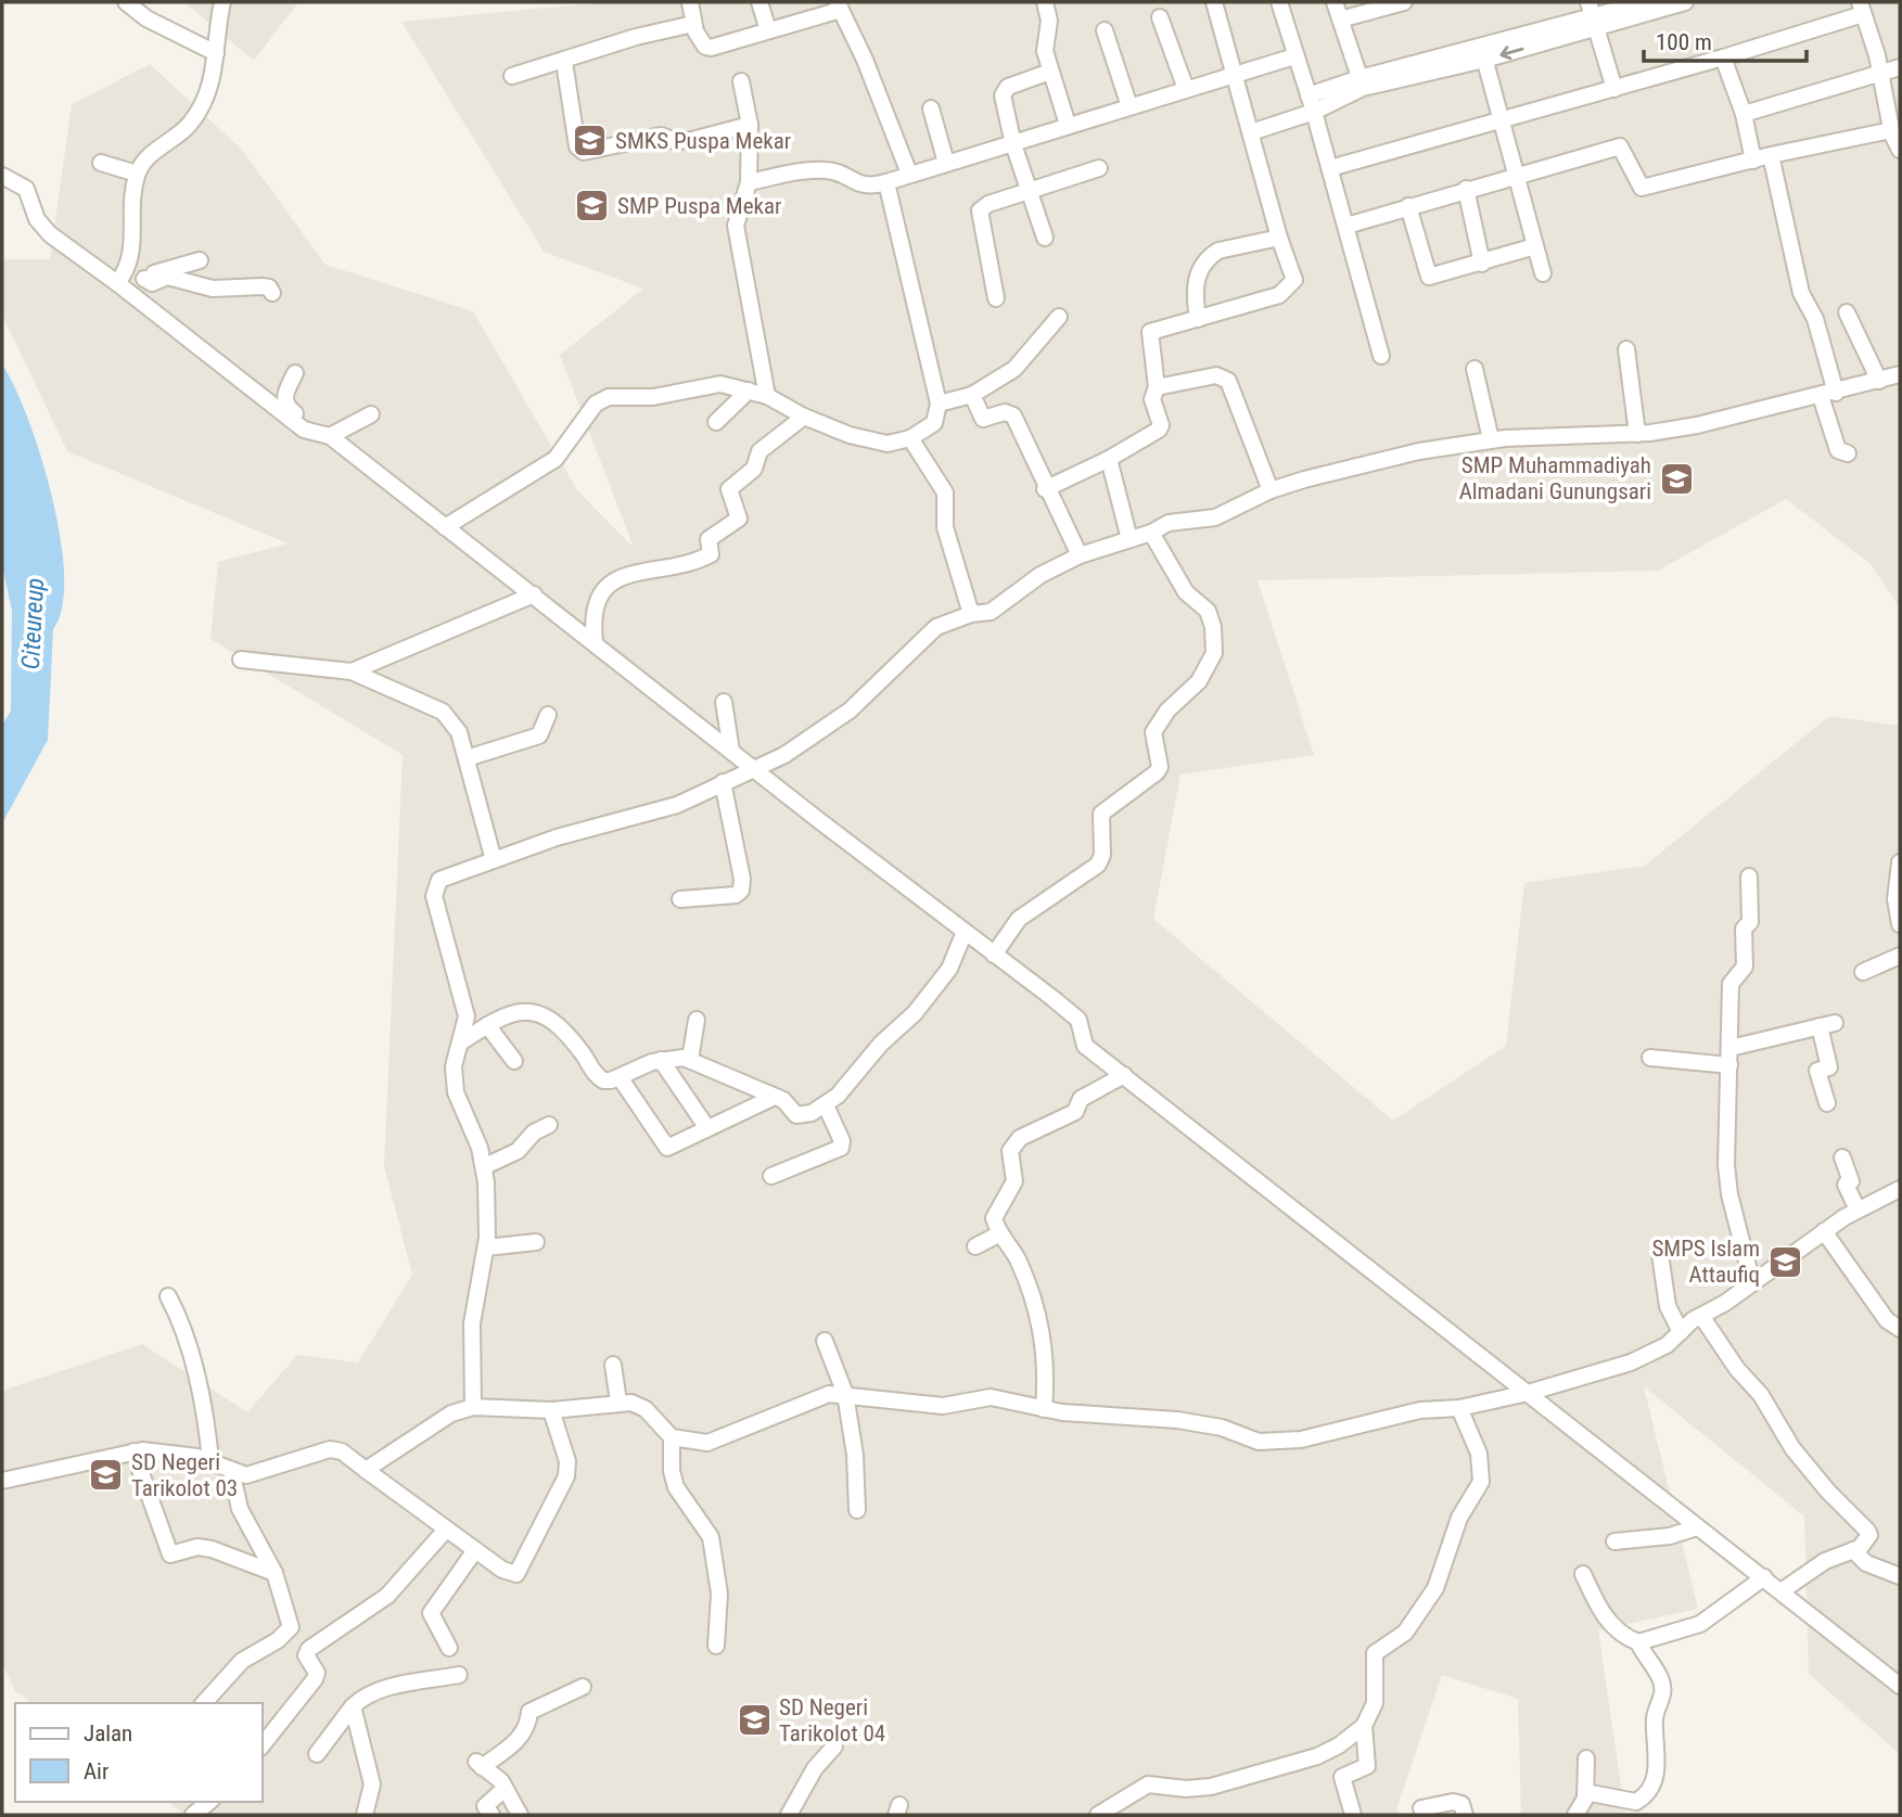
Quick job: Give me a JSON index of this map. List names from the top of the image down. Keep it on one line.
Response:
{"water":["Citeureup"],"places":{"school or university":["SMKS Puspa Mekar","SMP Puspa Mekar","SMP Muhammadiyah Almadani Gunungsari","SMPS Islam Attaufiq","SD Negeri Tarikolot 03","SD Negeri Tarikolot 04"]},"legend":["Jalan","Air"],"scale_bar":"100 m"}
